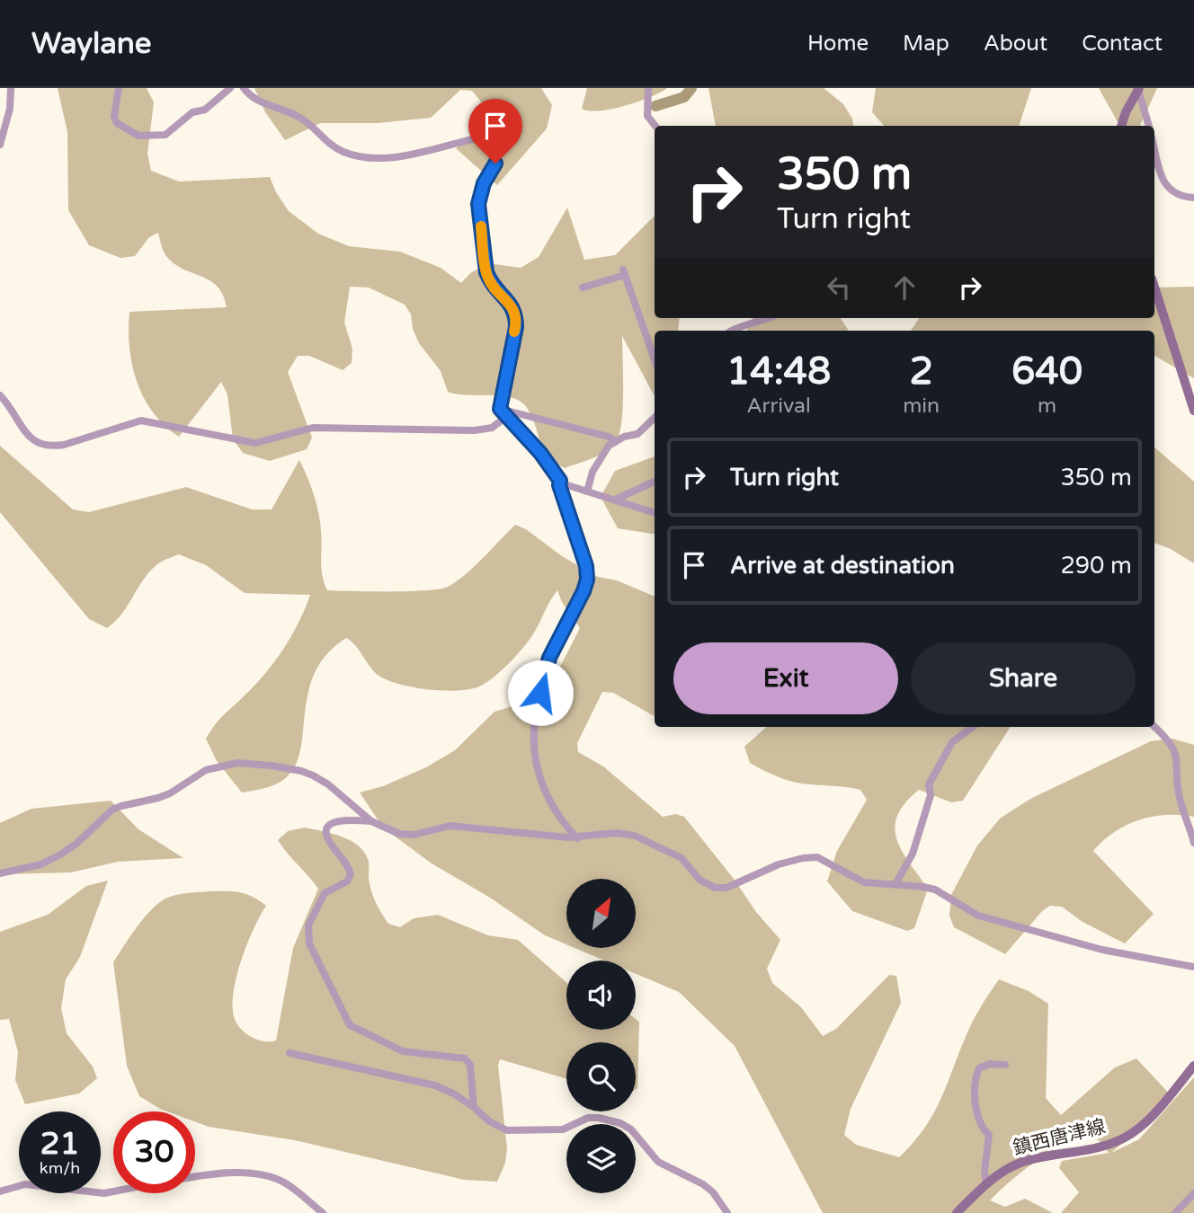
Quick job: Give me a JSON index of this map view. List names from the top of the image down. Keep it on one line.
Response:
{"streets":{"main road":["鎮西唐津線"]},"north":"top right","page":{"header":"Waylane","nav":["Home","Map","About","Contact"],"turn":["350 m","Turn right"],"eta":["14:48","Arrival","2","min","640","m"],"list":[{"name":"Turn right","value":"350 m"},{"name":"Arrive at destination","value":"290 m"}],"buttons":["Exit","Share"],"speed":"21 km/h","limit":"30"}}
